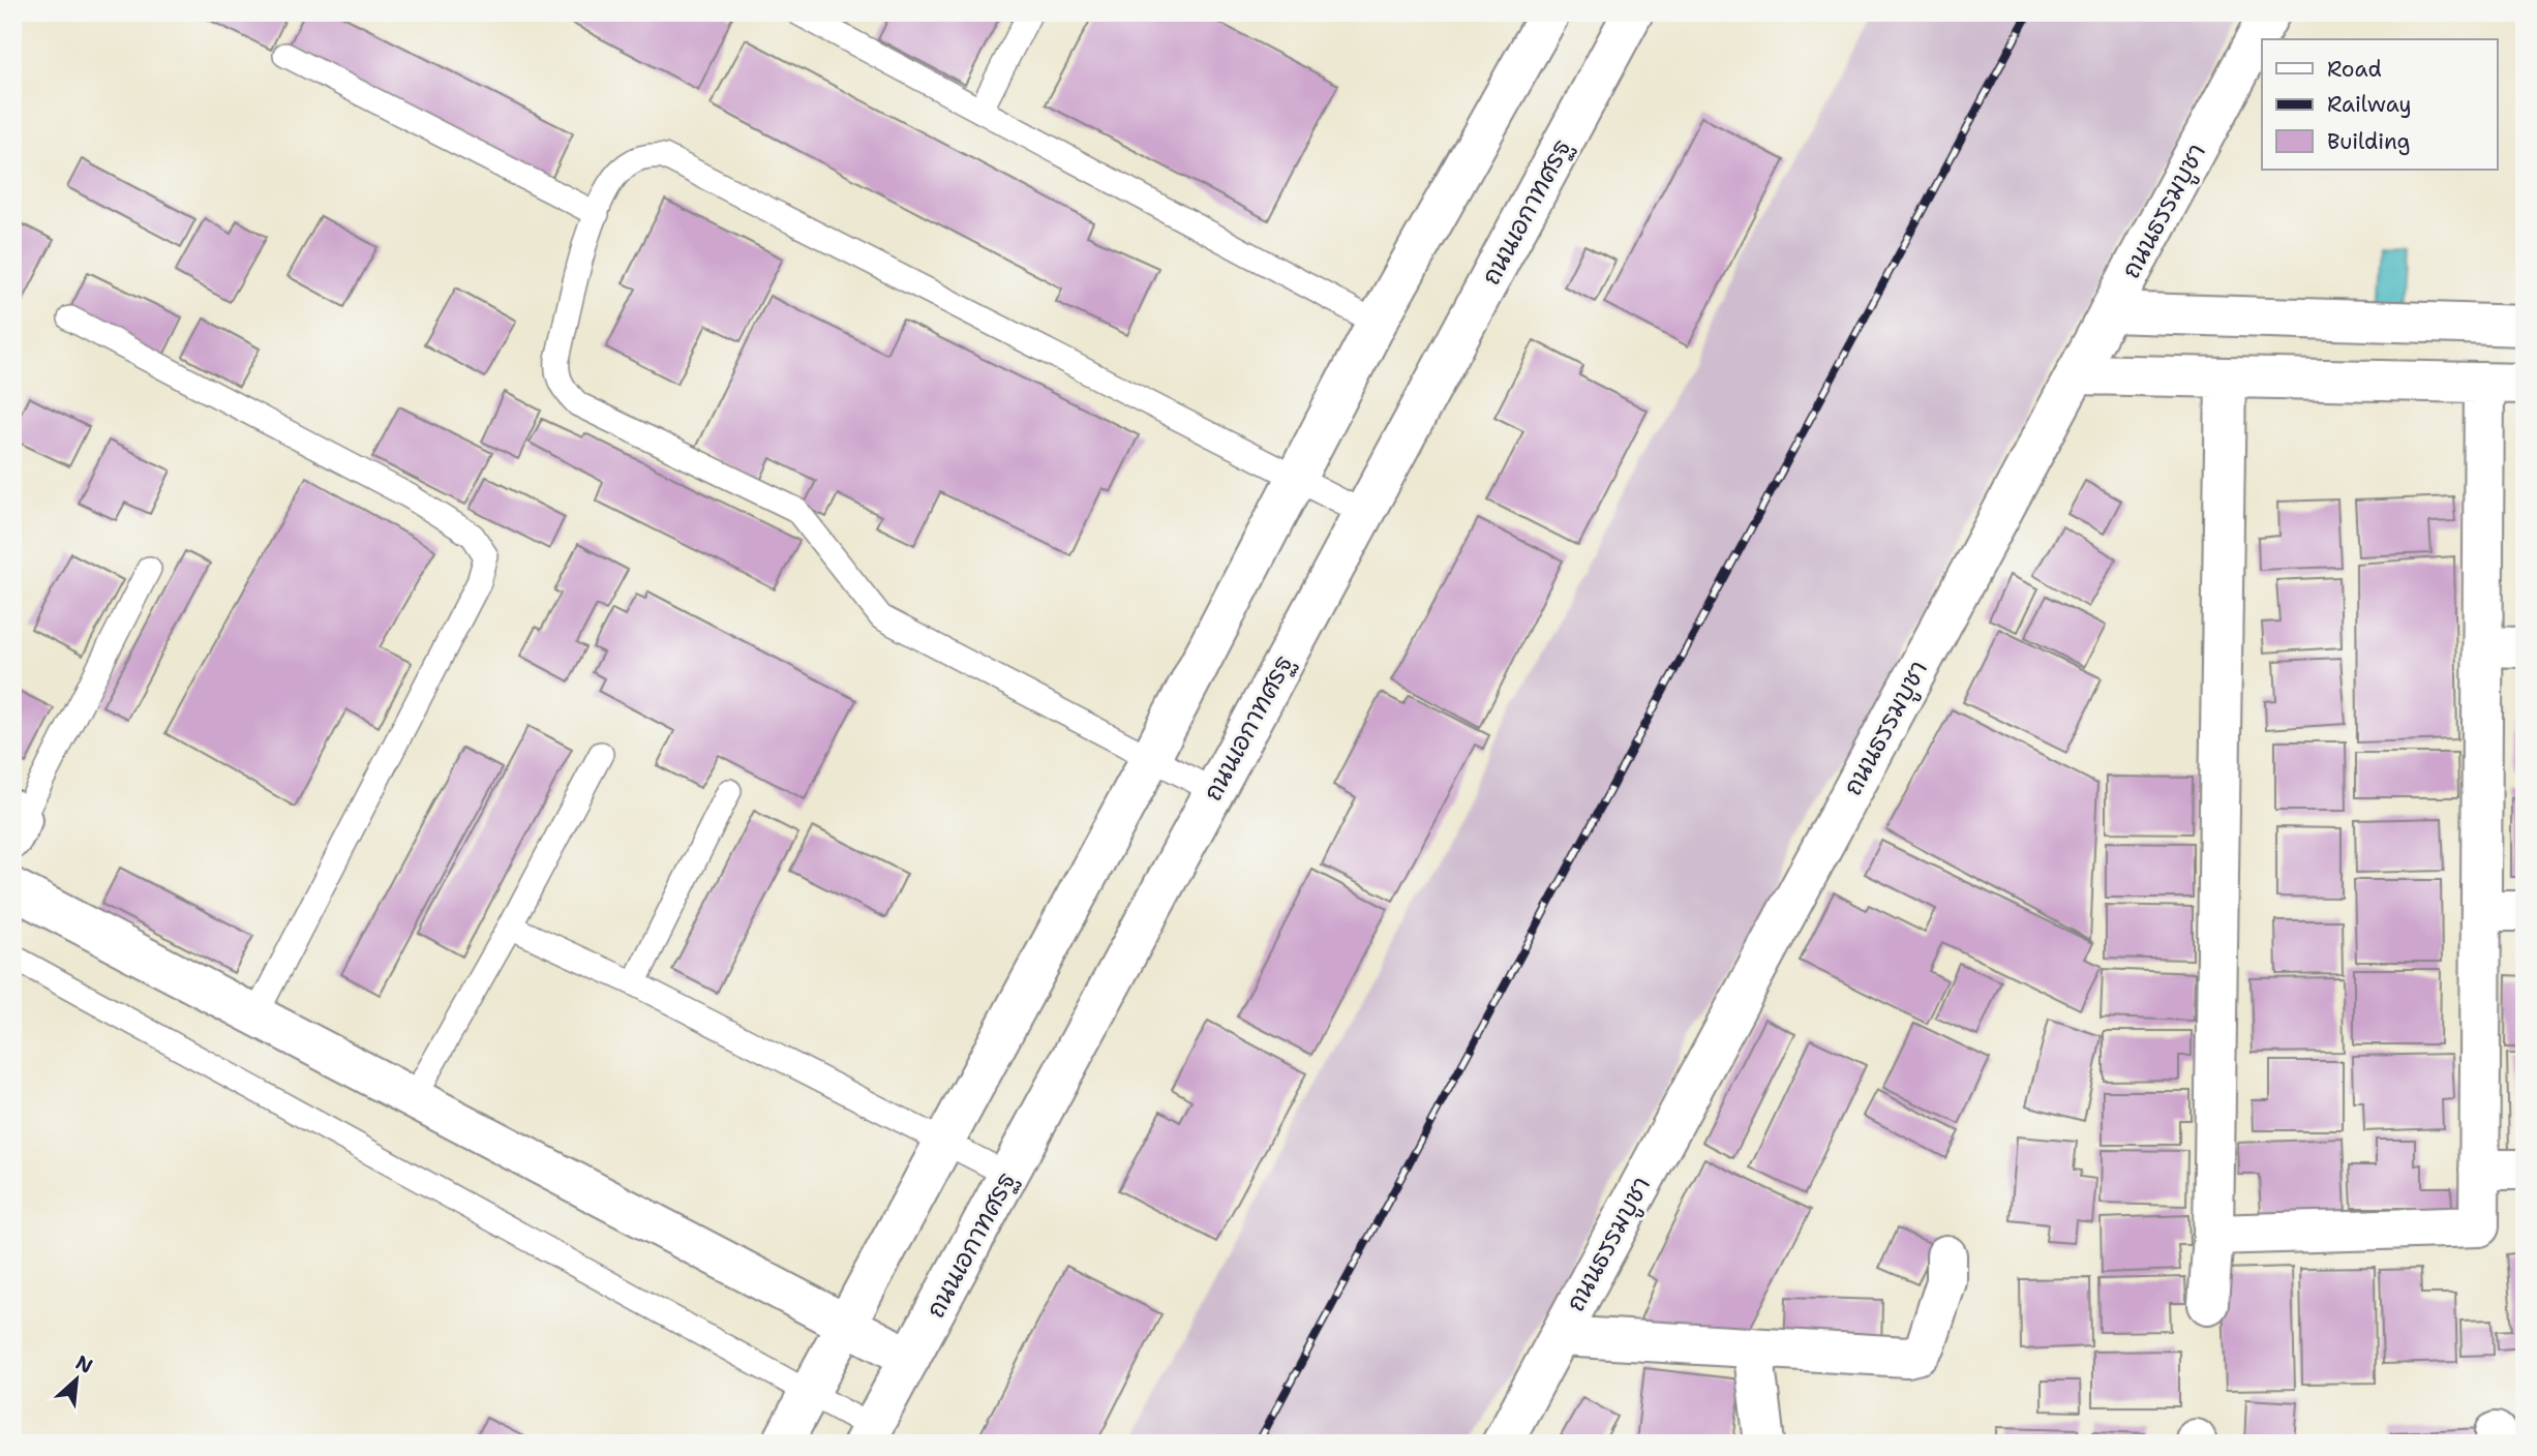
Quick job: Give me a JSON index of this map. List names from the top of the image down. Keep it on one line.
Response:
{"streets":{"street":["ถนนธรรมบูชา","ถนนเอกาทศรฐ"]},"legend":["Road","Railway","Building"],"north":"top right"}
